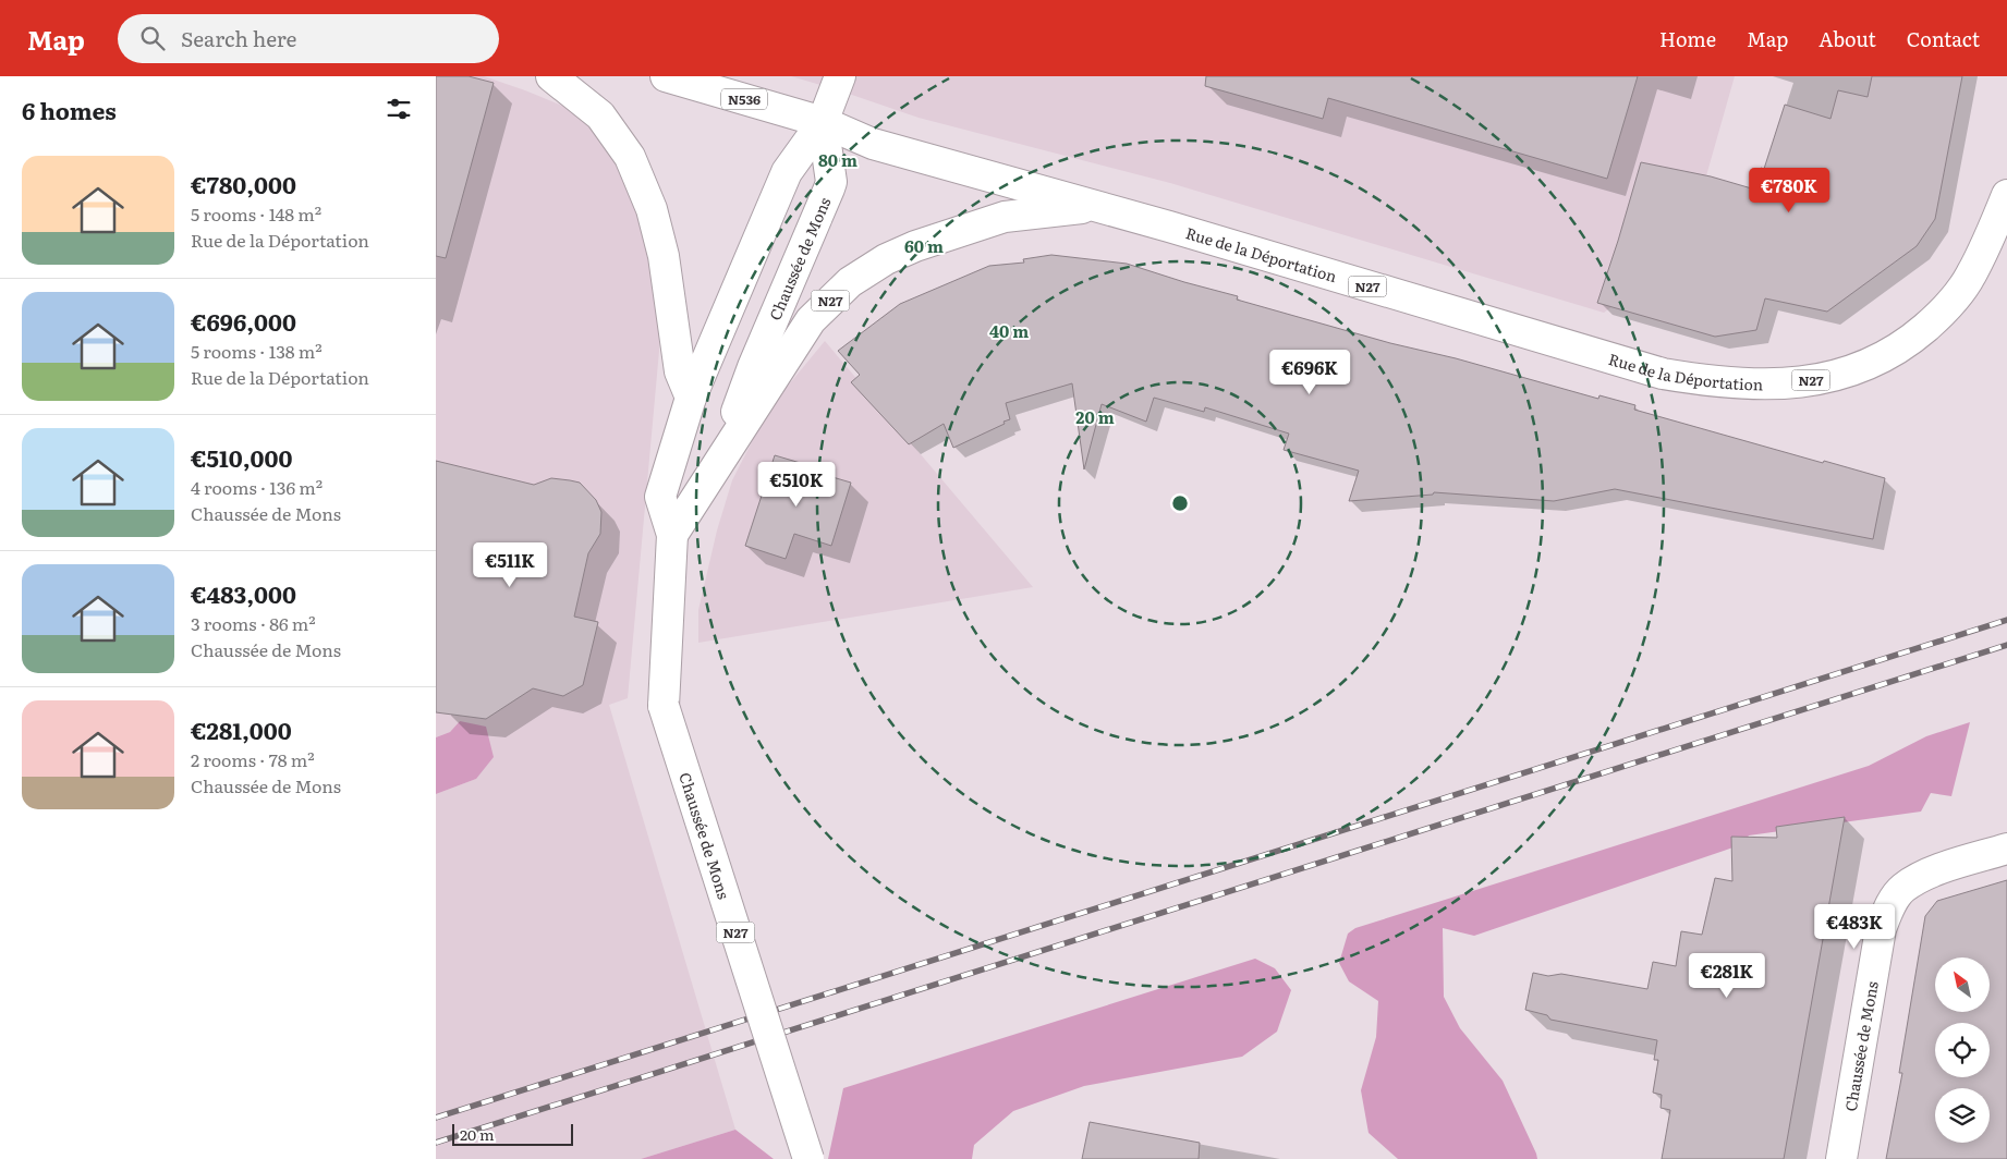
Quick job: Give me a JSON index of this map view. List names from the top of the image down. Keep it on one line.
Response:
{"streets":{"main road":["N536","Rue de la Déportation","Chaussée de Mons","N27"]},"crossings":[["Rue de la Déportation","Chaussée de Mons"]],"scale_bar":"20 m","north":"top left","page":{"header":"Map","search":"Search here","nav":["Home","Map","About","Contact"],"heading":"6 homes","list":[{"name":"€780,000","note":"5 rooms · 148 m² · Rue de la Déportation"},{"name":"€696,000","note":"5 rooms · 138 m² · Rue de la Déportation"},{"name":"€510,000","note":"4 rooms · 136 m² · Chaussée de Mons"},{"name":"€483,000","note":"3 rooms · 86 m² · Chaussée de Mons"},{"name":"€281,000","note":"2 rooms · 78 m² · Chaussée de Mons"}],"price":["€780K","€696K","€510K","€511K","€483K","€281K"],"scale":"20 m"},"rings":["80 m","60 m","40 m","20 m"]}
